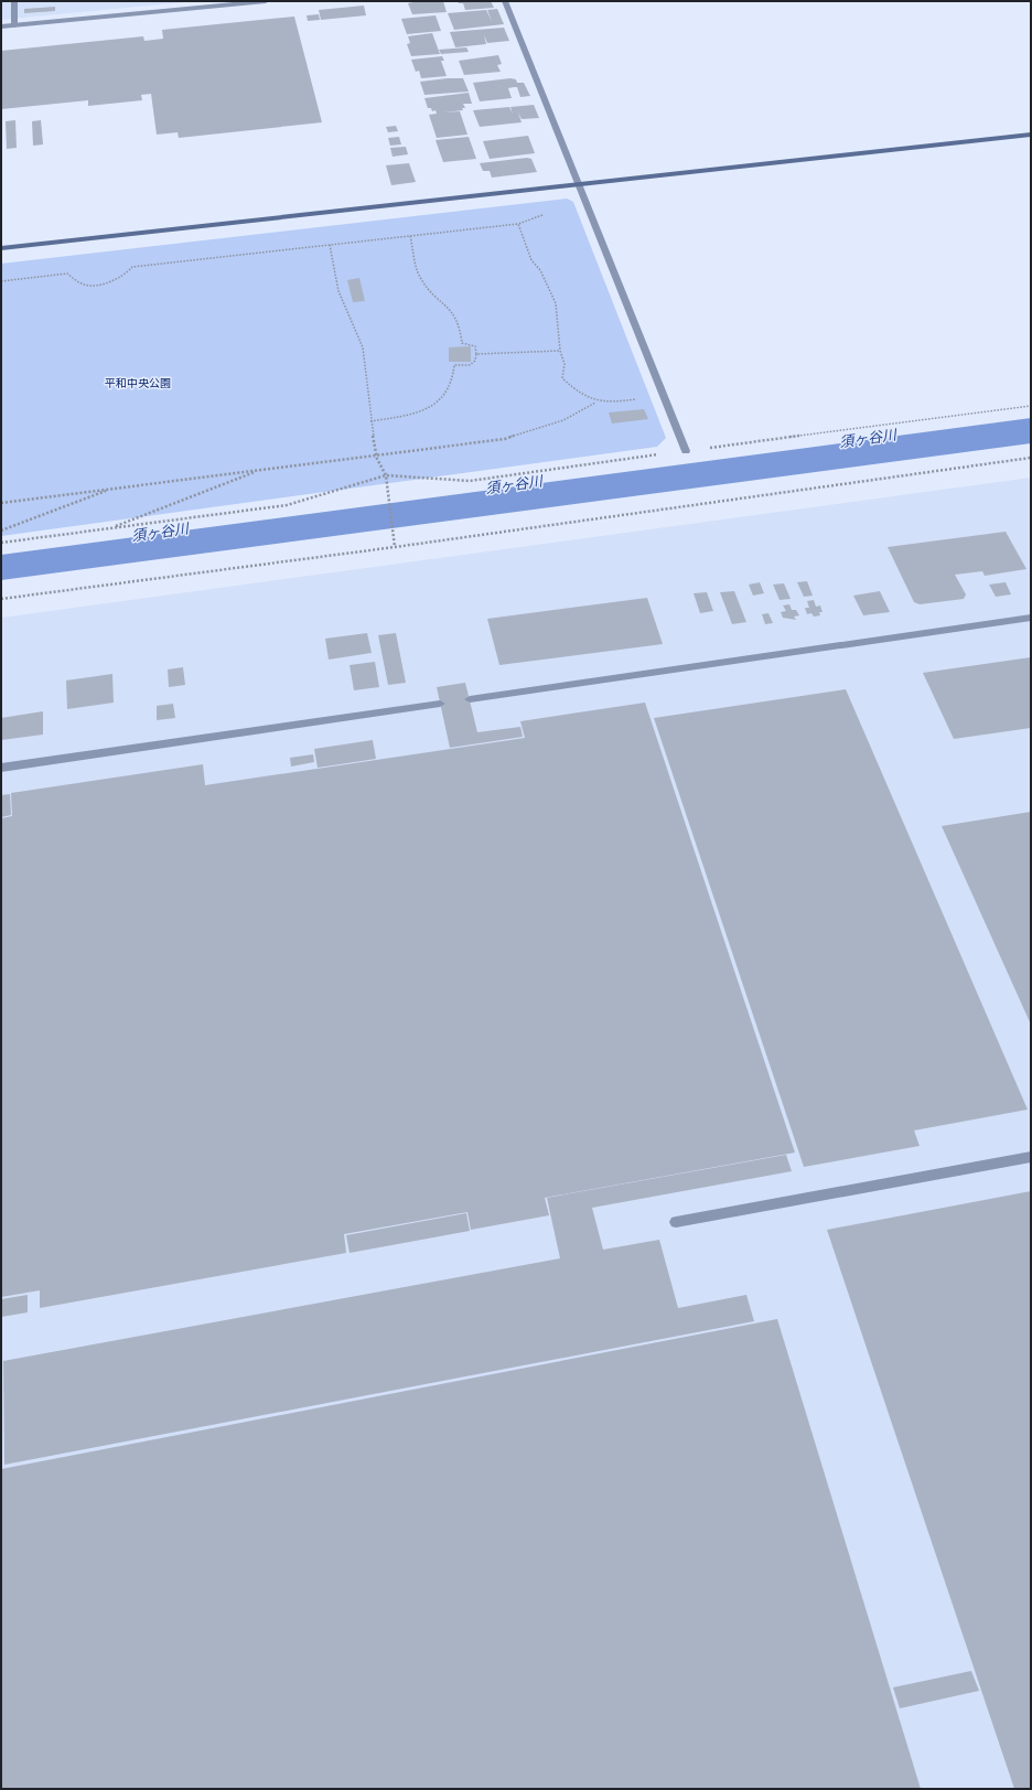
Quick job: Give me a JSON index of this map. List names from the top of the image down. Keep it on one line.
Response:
{"water":["須ヶ谷川"],"parks":["平和中央公園"]}
